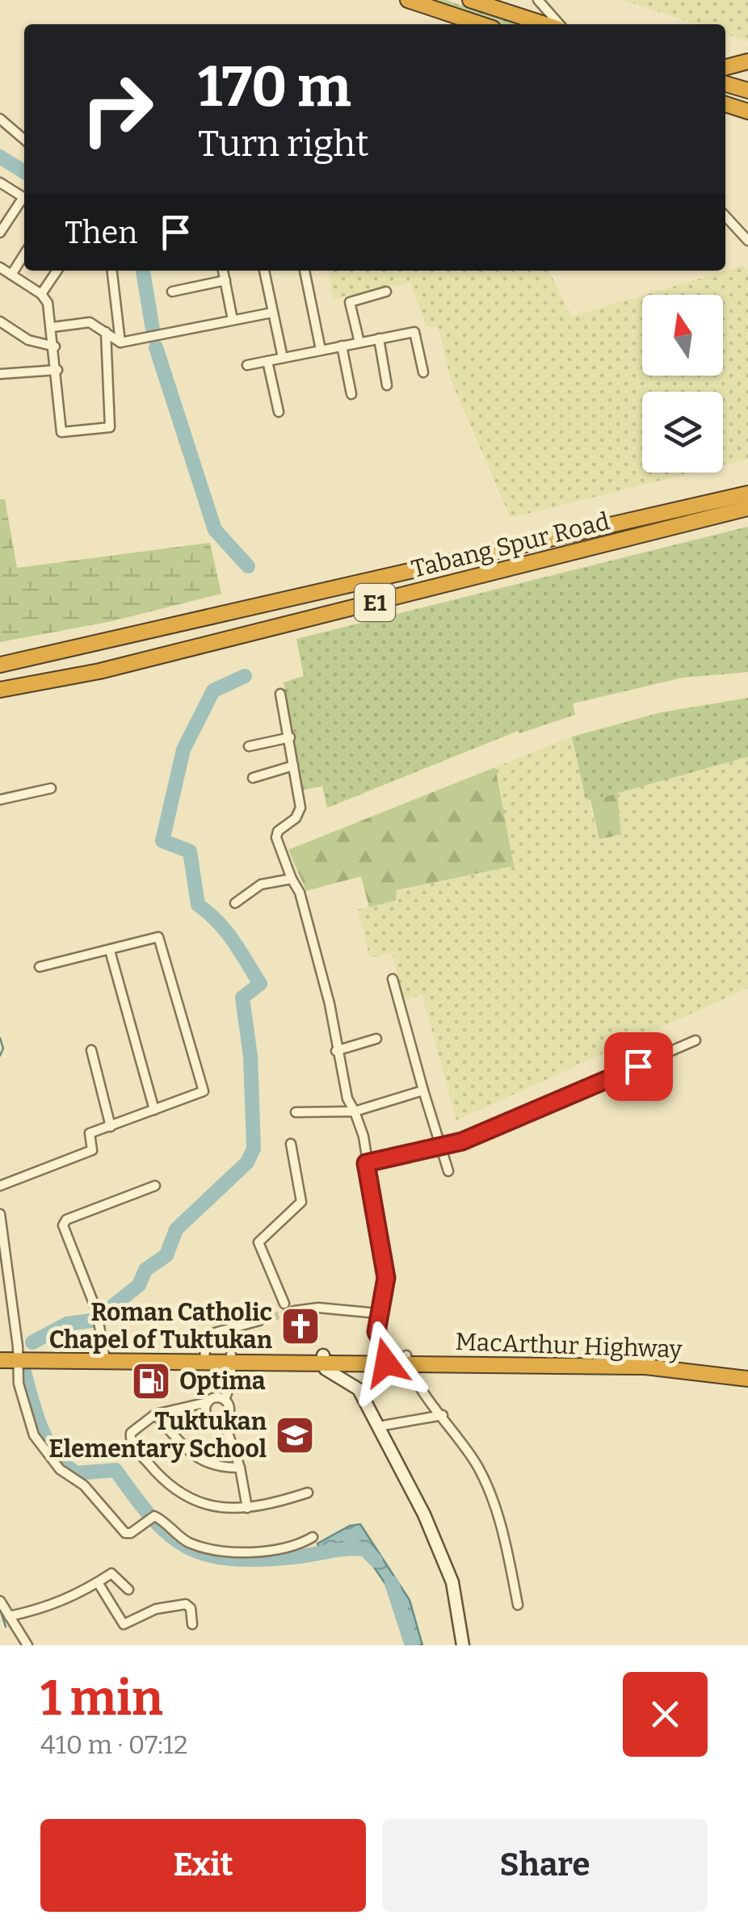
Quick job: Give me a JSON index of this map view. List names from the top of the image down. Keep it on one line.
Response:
{"streets":{"highway":["Tabang Spur Road","E1","MacArthur Highway"]},"places":{"church":["Roman Catholic Chapel of Tuktukan"],"fuel station":["Optima"],"school or university":["Tuktukan Elementary School"]},"north":"top","page":{"turn":["170 m","Turn right"],"then":"Then","heading":["1 min","410 m · 07:12"],"buttons":["Exit","Share"]}}
